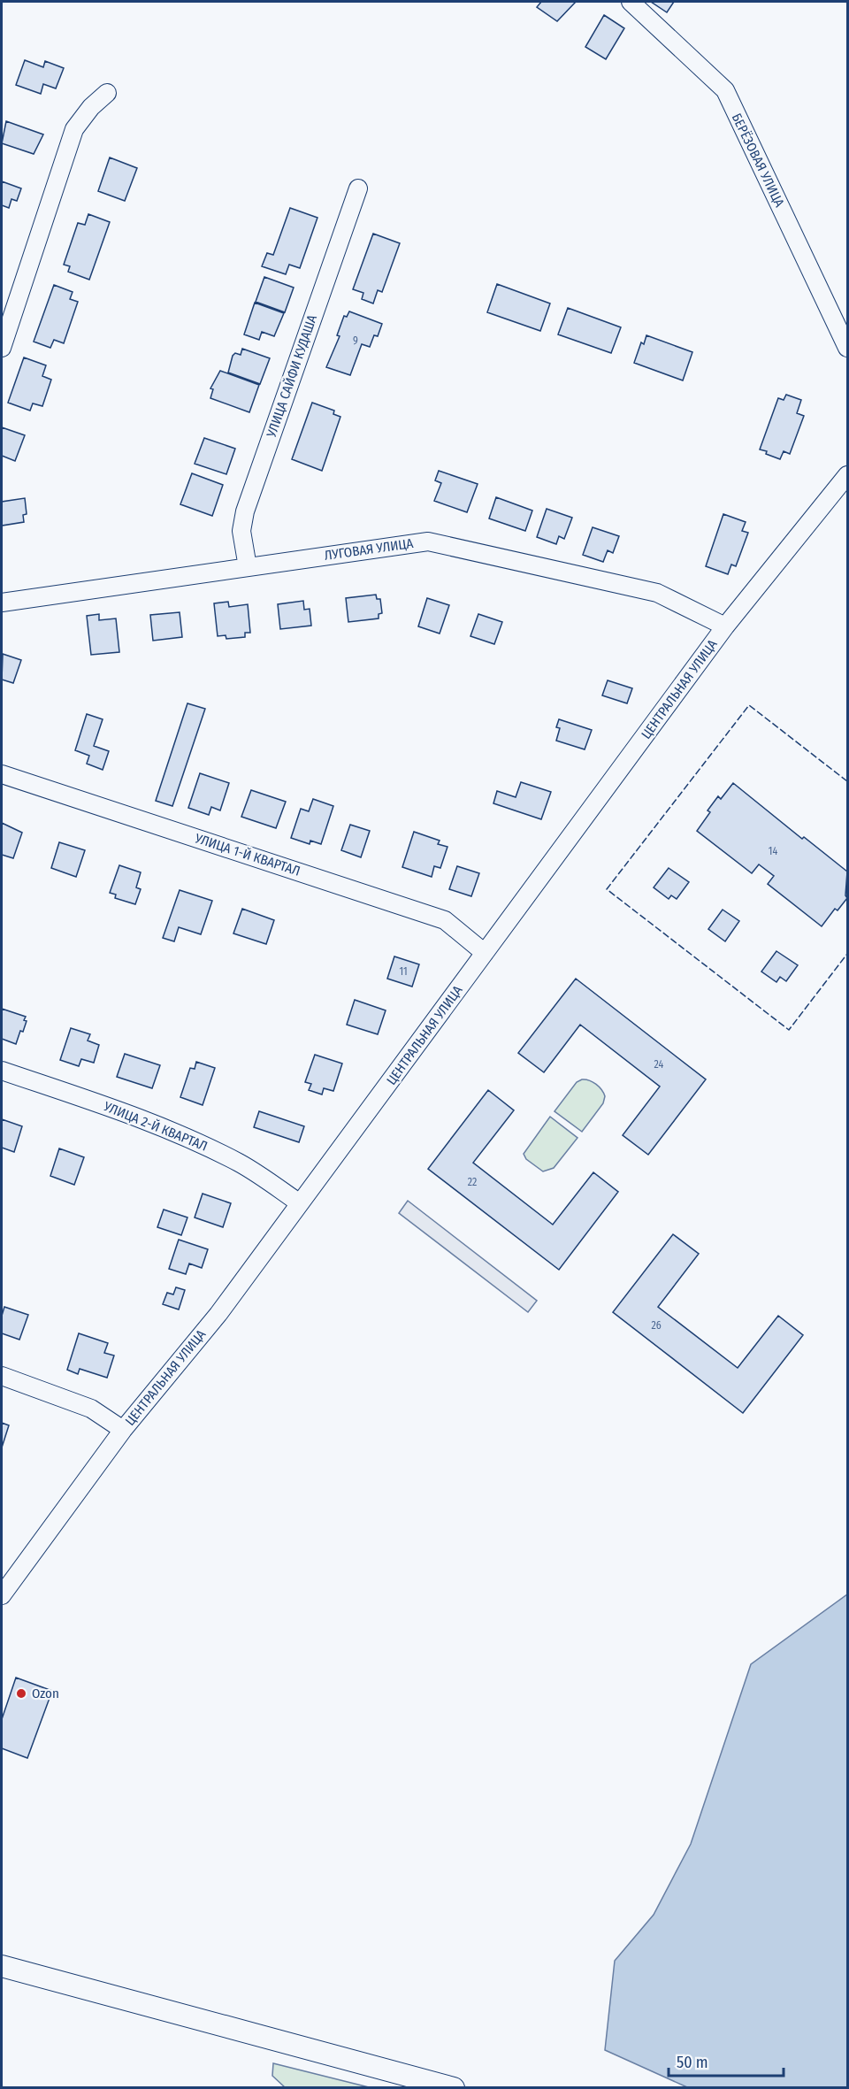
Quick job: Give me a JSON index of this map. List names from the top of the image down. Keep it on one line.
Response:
{"streets":{"street":["БЕРЁЗОВАЯ УЛИЦА","УЛИЦА САЙФИ КУДАША","ЛУГОВАЯ УЛИЦА","ЦЕНТРАЛЬНАЯ УЛИЦА","УЛИЦА 1-Й КВАРТАЛ","УЛИЦА 2-Й КВАРТАЛ"]},"crossings":[["УЛИЦА САЙФИ КУДАША","ЛУГОВАЯ УЛИЦА"],["ЛУГОВАЯ УЛИЦА","ЦЕНТРАЛЬНАЯ УЛИЦА"],["ЦЕНТРАЛЬНАЯ УЛИЦА","УЛИЦА 1-Й КВАРТАЛ"],["ЦЕНТРАЛЬНАЯ УЛИЦА","УЛИЦА 2-Й КВАРТАЛ"]],"places":["Ozon"],"house_numbers":["9","14","11","24","22","26"],"scale_bar":"50 m"}
